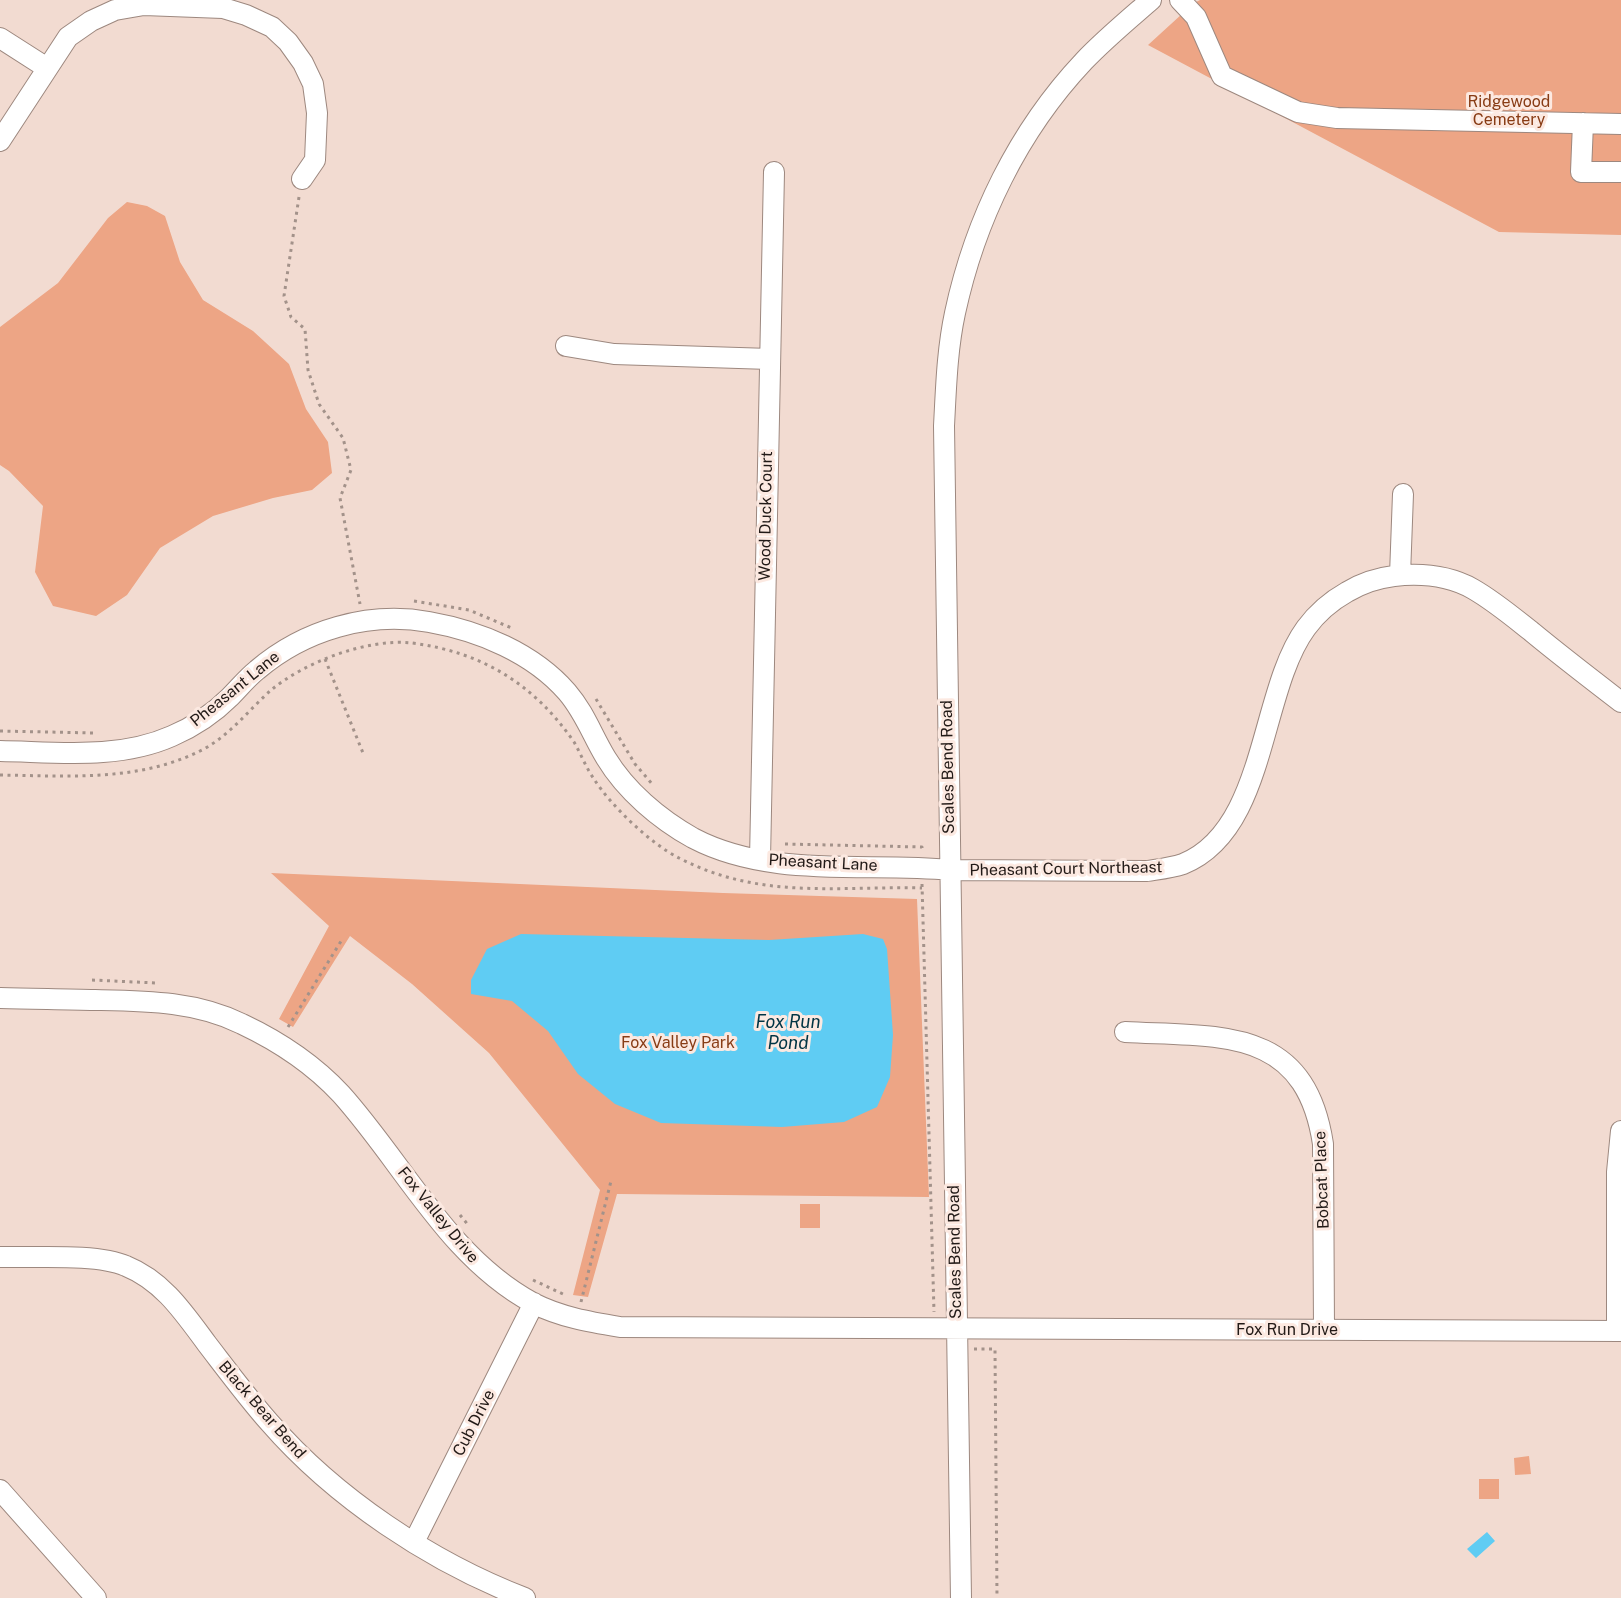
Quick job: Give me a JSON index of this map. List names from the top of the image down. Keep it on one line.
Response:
{"streets":{"street":["Wood Duck Court","Pheasant Lane","Scales Bend Road","Pheasant Court Northeast","Bobcat Place","Fox Valley Drive","Fox Run Drive","Black Bear Bend","Cub Drive"]},"crossings":[["Wood Duck Court","Pheasant Lane"],["Pheasant Lane","Scales Bend Road"],["Pheasant Lane","Pheasant Court Northeast"],["Scales Bend Road","Pheasant Court Northeast"],["Scales Bend Road","Fox Valley Drive"],["Scales Bend Road","Fox Run Drive"],["Bobcat Place","Fox Run Drive"],["Fox Valley Drive","Fox Run Drive"],["Fox Valley Drive","Cub Drive"],["Black Bear Bend","Cub Drive"]],"water":["Fox Run Pond"],"parks":["Ridgewood Cemetery","Fox Valley Park"]}
